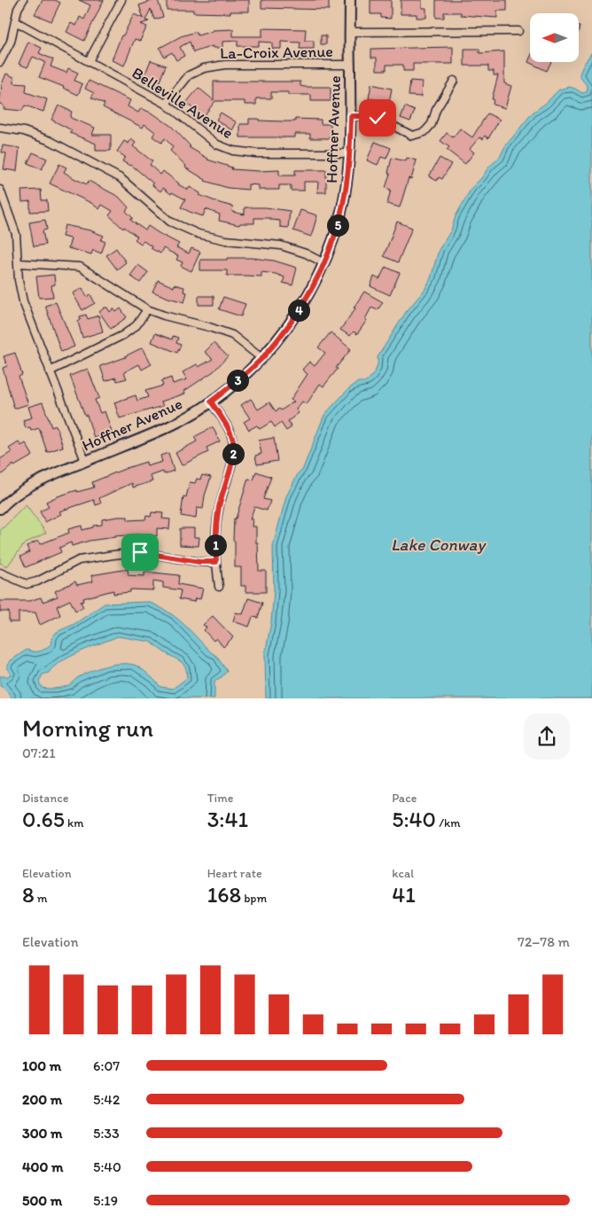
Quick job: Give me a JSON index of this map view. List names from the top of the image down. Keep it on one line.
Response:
{"streets":{"main road":["Hoffner Avenue"],"street":["La-Croix Avenue","Belleville Avenue"]},"crossings":[["La-Croix Avenue","Belleville Avenue"],["La-Croix Avenue","Hoffner Avenue"],["Belleville Avenue","Hoffner Avenue"]],"water":["Lake Conway"],"north":"left","page":{"pins":["5","4","3","2","1"],"heading":["Morning run","07:21"],"stats":[["Distance","0.65 km"],["Time","3:41"],["Pace","5:40 /km"],["Elevation","8 m"],["Heart rate","168 bpm"],["kcal","41"]],"chart":["Elevation","72–78 m"],"list":[{"name":"100 m","note":"6:07"},{"name":"200 m","note":"5:42"},{"name":"300 m","note":"5:33"},{"name":"400 m","note":"5:40"},{"name":"500 m","note":"5:19"}]}}
